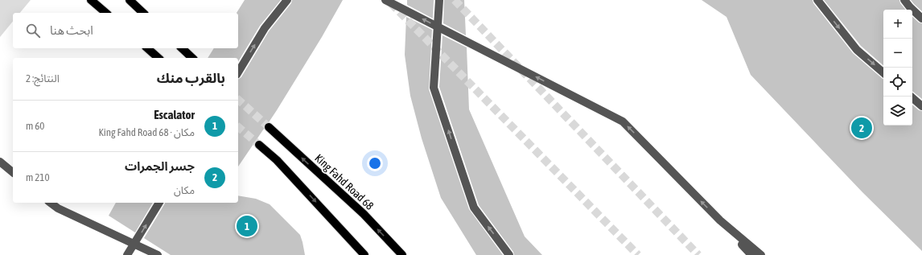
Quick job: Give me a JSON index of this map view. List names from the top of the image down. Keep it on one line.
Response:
{"streets":{"main road":["King Fahd Road 68"]},"page":{"map_buttons":["+","−"],"search":"ابحث هنا","heading":["بالقرب منك","النتائج: 2"],"list":[{"mark":"1","name":"Escalator","note":"مكان · King Fahd Road 68","value":"60 m"},{"mark":"2","name":"جسر الجمرات","note":"مكان","value":"210 m"}],"pins":["2","1"]}}
